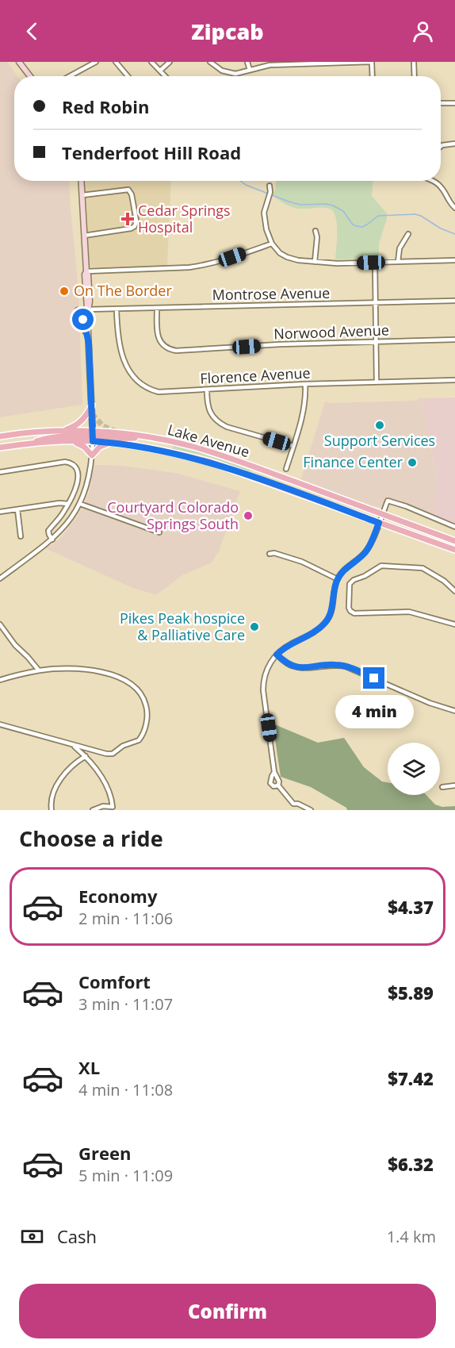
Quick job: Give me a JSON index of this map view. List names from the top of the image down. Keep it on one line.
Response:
{"streets":{"main road":["Lake Avenue"],"street":["Montrose Avenue","Norwood Avenue","Florence Avenue"]},"crossings":[["Montrose Avenue","Norwood Avenue"],["Montrose Avenue","Florence Avenue"]],"places":{"health":["Cedar Springs Hospital"],"other":["On The Border","Support Services","Finance Center","Courtyard Colorado Springs South","Pikes Peak hospice & Palliative Care"]},"page":{"header":"Zipcab","banner":["Red Robin","Tenderfoot Hill Road"],"bubble":"4 min","heading":"Choose a ride","list":[{"name":"Economy","note":"2 min · 11:06","value":"$4.37"},{"name":"Comfort","note":"3 min · 11:07","value":"$5.89"},{"name":"XL","note":"4 min · 11:08","value":"$7.42"},{"name":"Green","note":"5 min · 11:09","value":"$6.32"}],"pay":["Cash","1.4 km"],"buttons":"Confirm"}}
